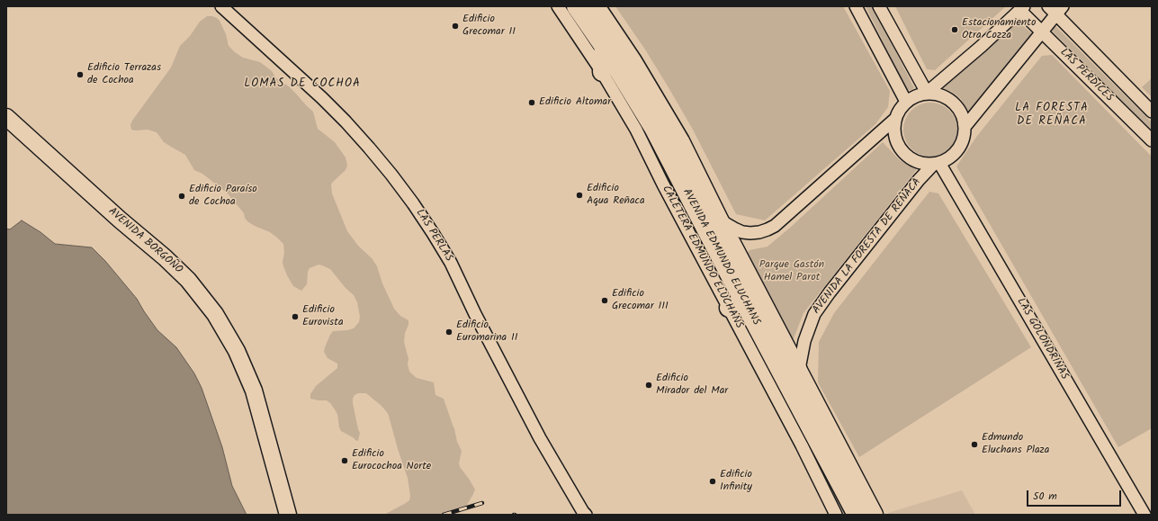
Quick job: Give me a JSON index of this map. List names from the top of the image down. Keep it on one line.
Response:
{"streets":{"main road":["AVENIDA BORGOÑO","AVENIDA EDMUNDO ELUCHANS"],"street":["LAS PERDICES","LAS PERLAS","AVENIDA LA FORESTA DE REÑACA","CALETERA EDMUNDO ELUCHANS","LAS GOLONDRINAS"]},"crossings":[["LAS PERDICES","AVENIDA LA FORESTA DE REÑACA"],["AVENIDA LA FORESTA DE REÑACA","AVENIDA EDMUNDO ELUCHANS"],["AVENIDA LA FORESTA DE REÑACA","LAS GOLONDRINAS"],["CALETERA EDMUNDO ELUCHANS","AVENIDA EDMUNDO ELUCHANS"]],"districts":["LOMAS DE COCHOA","LA FORESTA DE REÑACA"],"parks":["Parque Gastón Hamel Parot"],"places":["Edificio Grecomar II","Estacionamiento Otra Cozza","Edificio Terrazas de Cochoa","Edificio Altomar","Edificio Aqua Reñaca","Edificio Paraíso de Cochoa","Edificio Grecomar III","Edificio Eurovista","Edificio Euromarina II","Edificio Mirador del Mar","Edmundo Eluchans Plaza","Edificio Eurocochoa Norte","Edificio Infinity"],"scale_bar":"50 m"}
